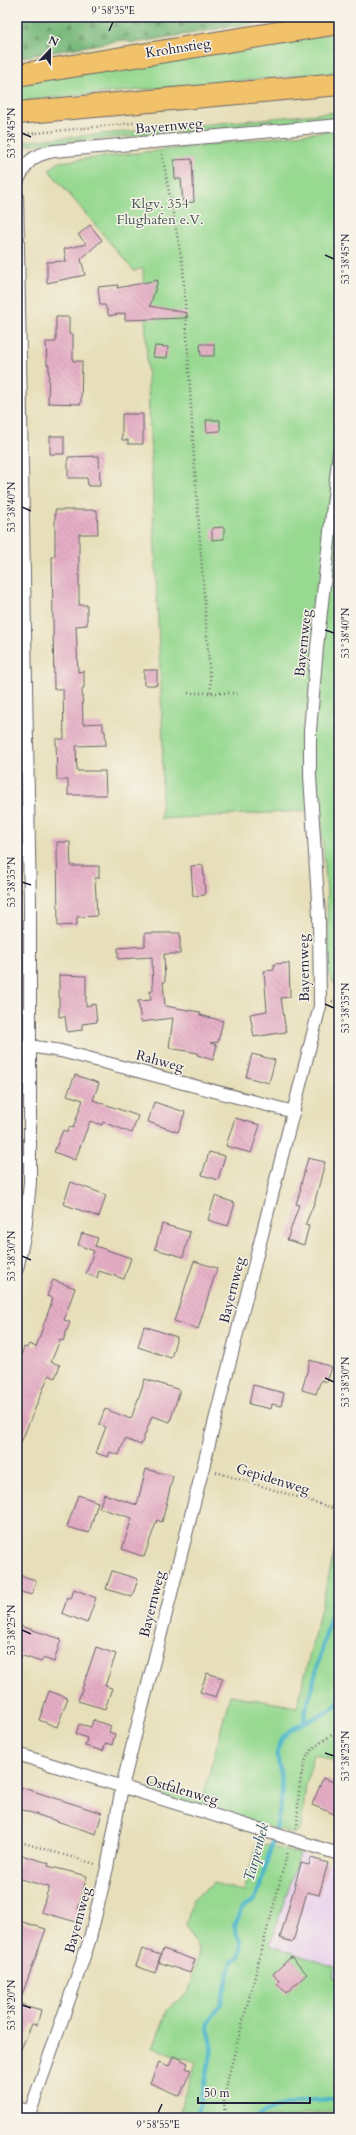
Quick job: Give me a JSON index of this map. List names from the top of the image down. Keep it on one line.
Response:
{"streets":{"highway":["Krohnstieg"],"street":["Bayernweg","Rahweg","Ostfalenweg"],"path":["Gepidenweg"]},"crossings":[["Bayernweg","Rahweg"],["Bayernweg","Gepidenweg"],["Bayernweg","Ostfalenweg"]],"water":["Tarpenbek"],"parks":["Klgv. 354 Flughafen e.V."],"scale_bar":"50 m","north":"top","coordinates":["9°58'35\"E","53°38'45\"N","53°38'40\"N","53°38'35\"N","53°38'30\"N","53°38'25\"N","53°38'20\"N","9°58'55\"E"]}
